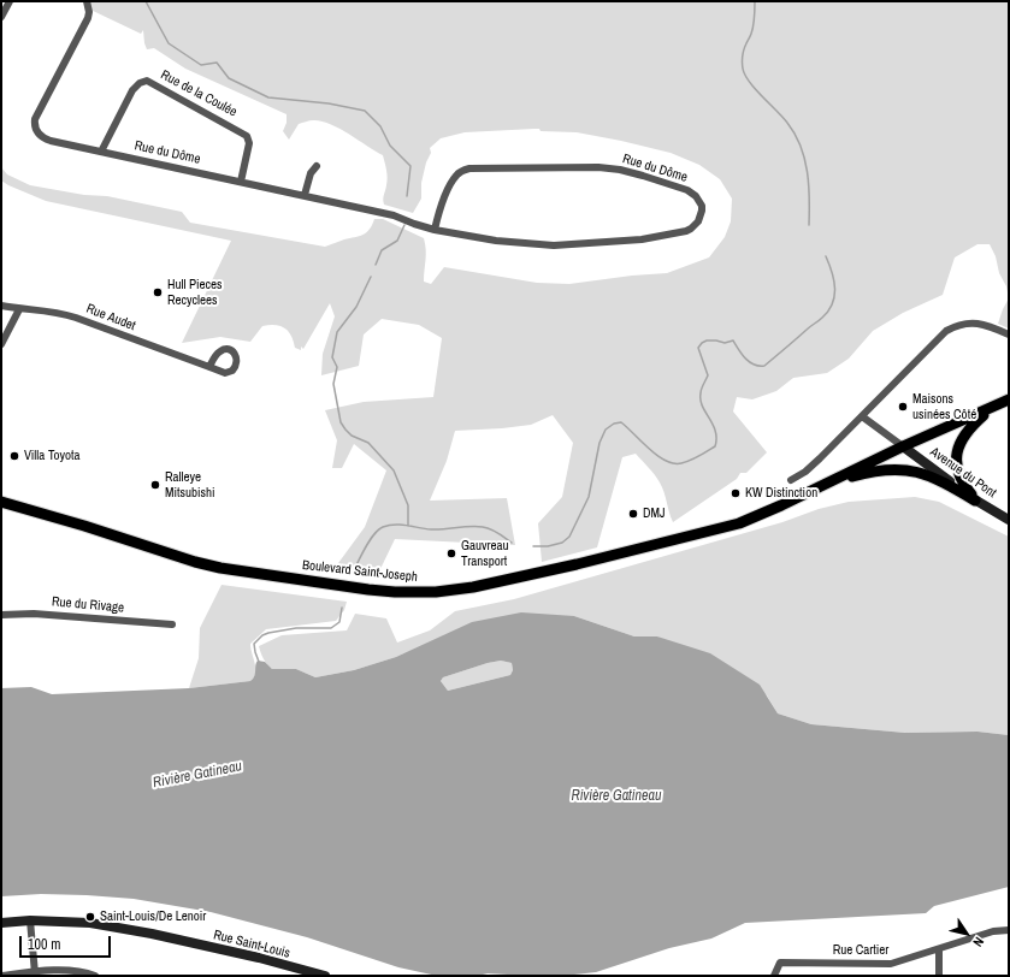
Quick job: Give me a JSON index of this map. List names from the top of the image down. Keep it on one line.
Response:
{"streets":{"main road":["Avenue du Pont","Boulevard Saint-Joseph","Rue Saint-Louis"],"street":["Rue de la Coulée","Rue du Dôme","Rue Audet","Rue du Rivage","Rue Cartier"]},"crossings":[["Rue de la Coulée","Rue du Dôme"],["Avenue du Pont","Boulevard Saint-Joseph"]],"water":["Rivière Gatineau"],"places":["Hull Pieces Recyclees","Maisons usinées Côté","Villa Toyota","Ralleye Mitsubishi","KW Distinction","DMJ","Gauvreau Transport","Saint-Louis/De Lenoir"],"scale_bar":"100 m","north":"bottom right"}
